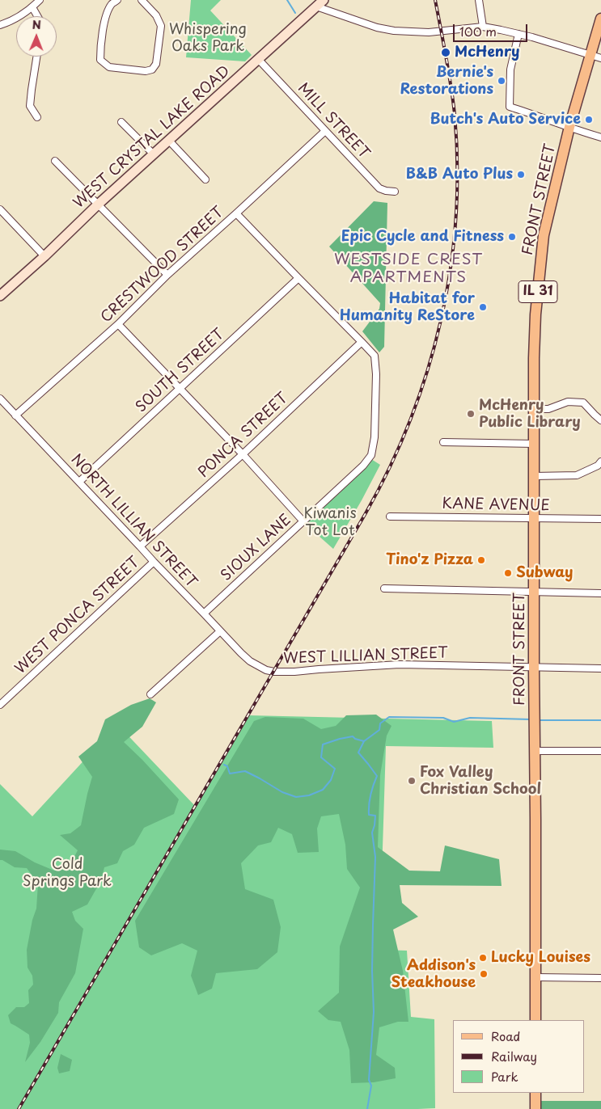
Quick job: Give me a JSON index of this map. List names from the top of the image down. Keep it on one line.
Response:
{"streets":{"main road":["FRONT STREET","IL 31"],"street":["MILL STREET","WEST CRYSTAL LAKE ROAD","CRESTWOOD STREET","SOUTH STREET","PONCA STREET","KANE AVENUE","NORTH LILLIAN STREET","SIOUX LANE","WEST PONCA STREET","WEST LILLIAN STREET"]},"crossings":[["MILL STREET","WEST CRYSTAL LAKE ROAD"],["MILL STREET","CRESTWOOD STREET"],["FRONT STREET","KANE AVENUE"],["FRONT STREET","WEST LILLIAN STREET"],["CRESTWOOD STREET","NORTH LILLIAN STREET"],["CRESTWOOD STREET","SIOUX LANE"],["SOUTH STREET","NORTH LILLIAN STREET"],["SOUTH STREET","SIOUX LANE"],["PONCA STREET","NORTH LILLIAN STREET"],["PONCA STREET","SIOUX LANE"],["NORTH LILLIAN STREET","SIOUX LANE"],["NORTH LILLIAN STREET","WEST PONCA STREET"],["NORTH LILLIAN STREET","WEST LILLIAN STREET"]],"districts":["WESTSIDE CREST APARTMENTS"],"parks":["Whispering Oaks Park","Kiwanis Tot Lot","Cold Springs Park"],"places":["McHenry","Bernie's Restorations","Butch's Auto Service","B&B Auto Plus","Epic Cycle and Fitness","Habitat for Humanity ReStore","McHenry Public Library","Tino'z Pizza","Subway","Fox Valley Christian School","Lucky Louises","Addison's Steakhouse"],"legend":["Road","Railway","Park"],"scale_bar":"100 m","north":"top"}
